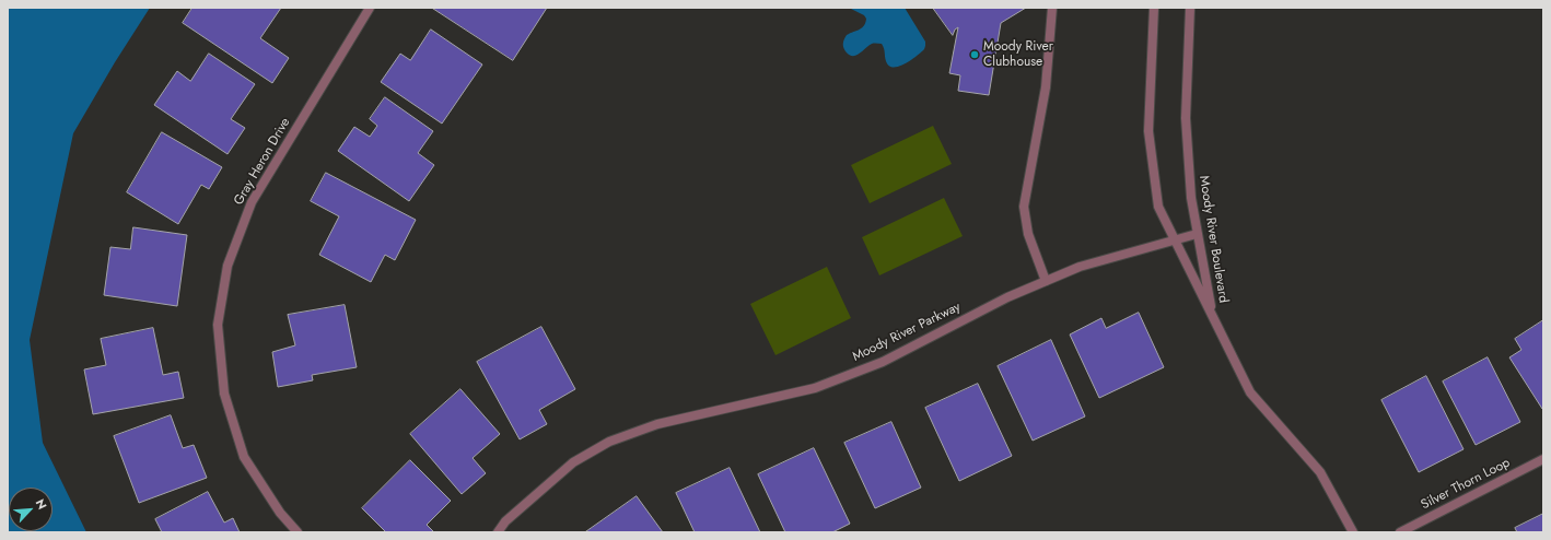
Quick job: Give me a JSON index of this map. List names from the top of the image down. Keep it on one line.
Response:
{"streets":{"street":["Gray Heron Drive","Moody River Boulevard","Moody River Parkway","Silver Thorn Loop"]},"crossings":[["Moody River Boulevard","Moody River Parkway"]],"places":["Moody River Clubhouse"],"north":"top right"}
